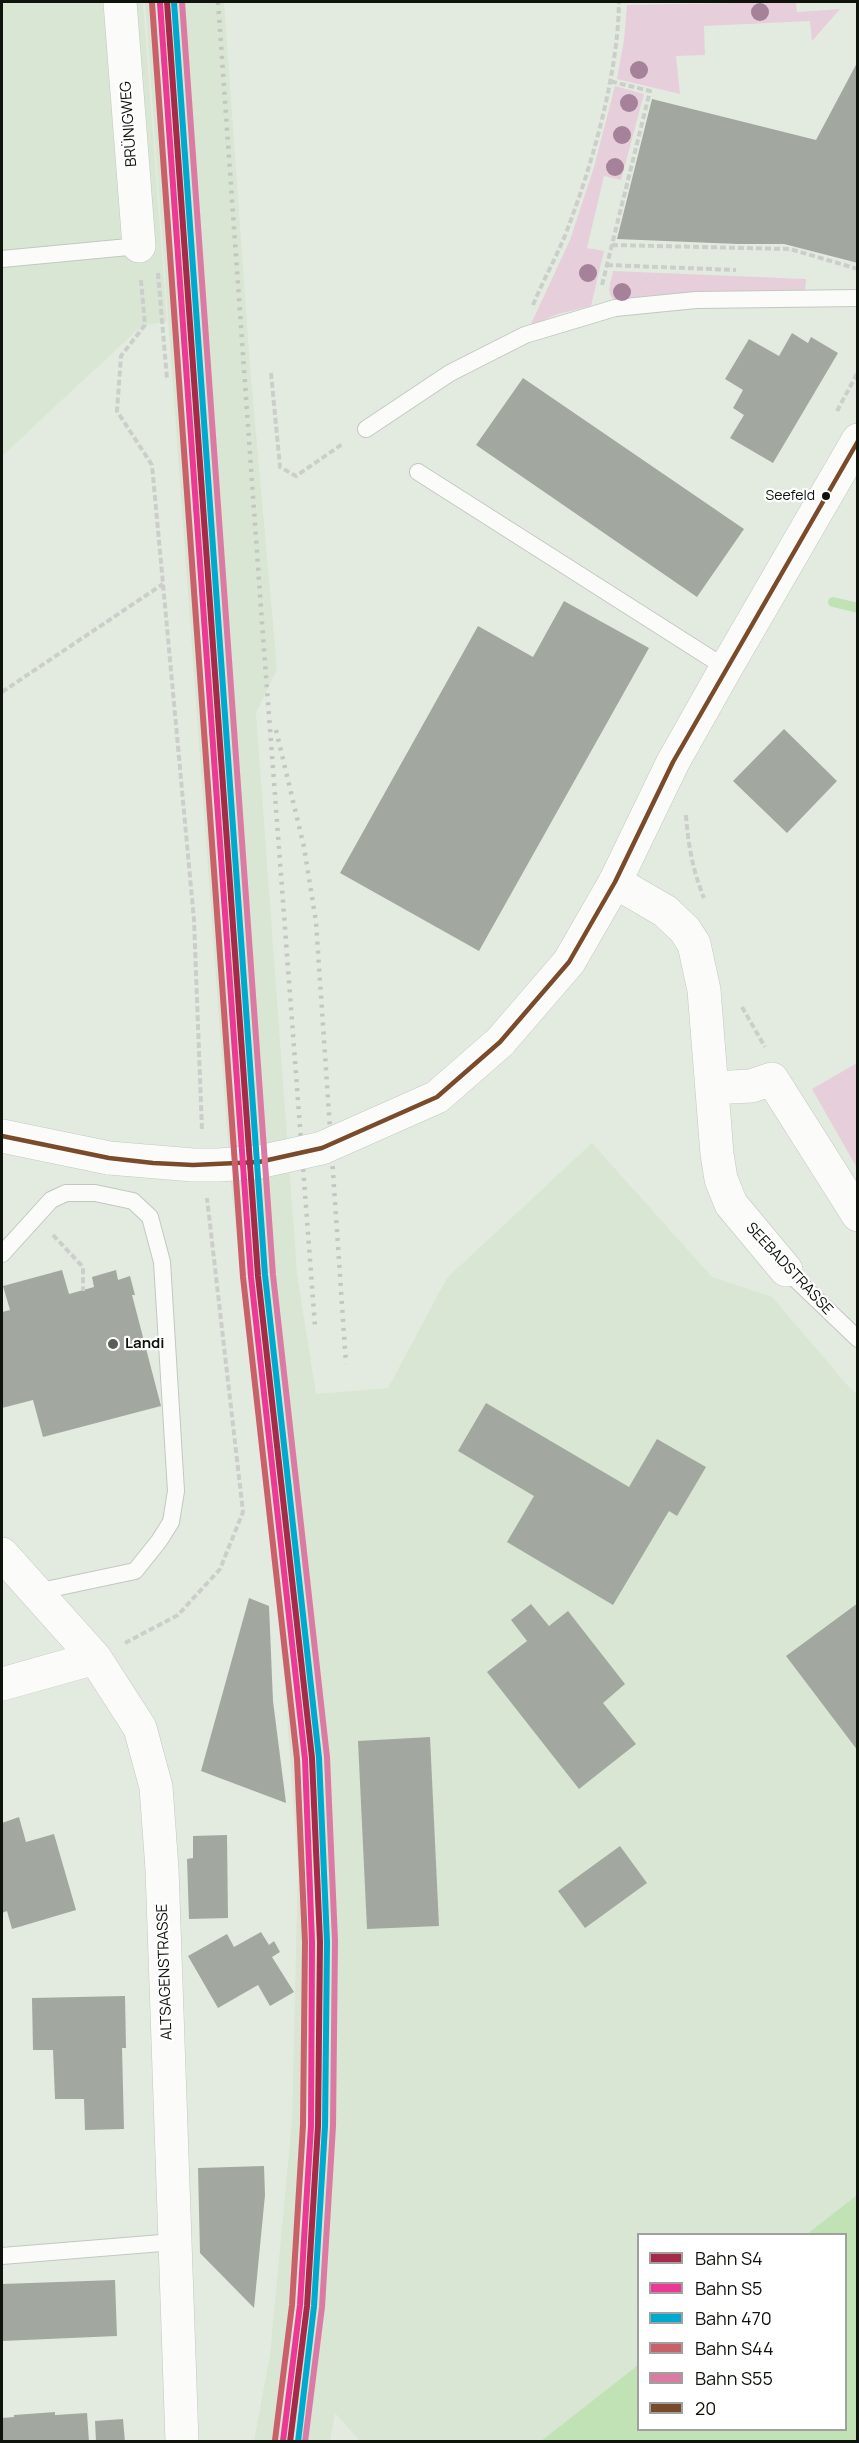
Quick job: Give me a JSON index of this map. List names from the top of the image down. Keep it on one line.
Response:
{"streets":{"street":["BRÜNIGWEG","SEEBADSTRASSE","ALTSAGENSTRASSE"]},"places":["Seefeld","Landi"],"lines":["rail line S4","rail line 470","rail line S55","rail line S5","rail line S44","transit line 20"],"legend":["Bahn S4","Bahn S5","Bahn 470","Bahn S44","Bahn S55","20"]}
